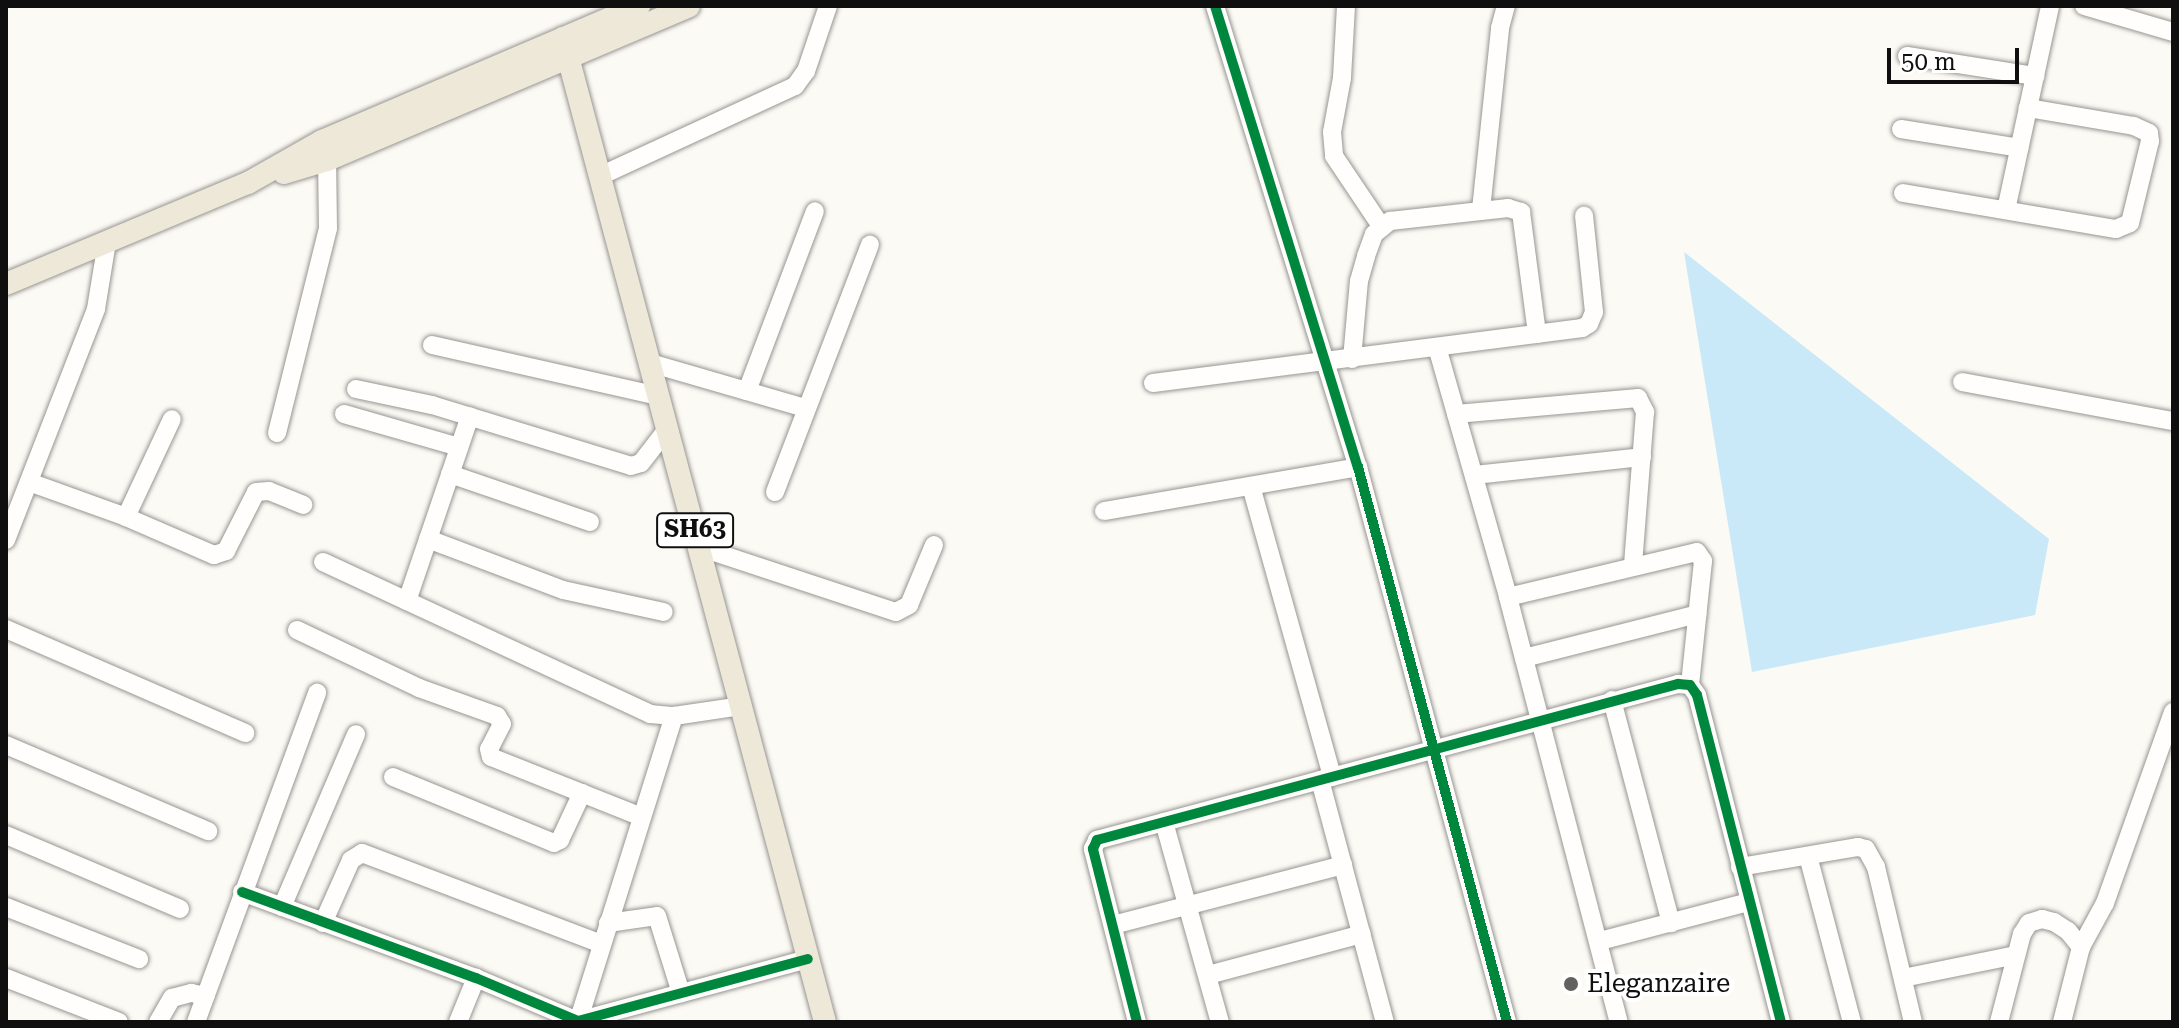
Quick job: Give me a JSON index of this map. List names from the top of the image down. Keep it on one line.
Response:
{"streets":{"main road":["SH63"]},"places":["Eleganzaire"],"scale_bar":"50 m"}
